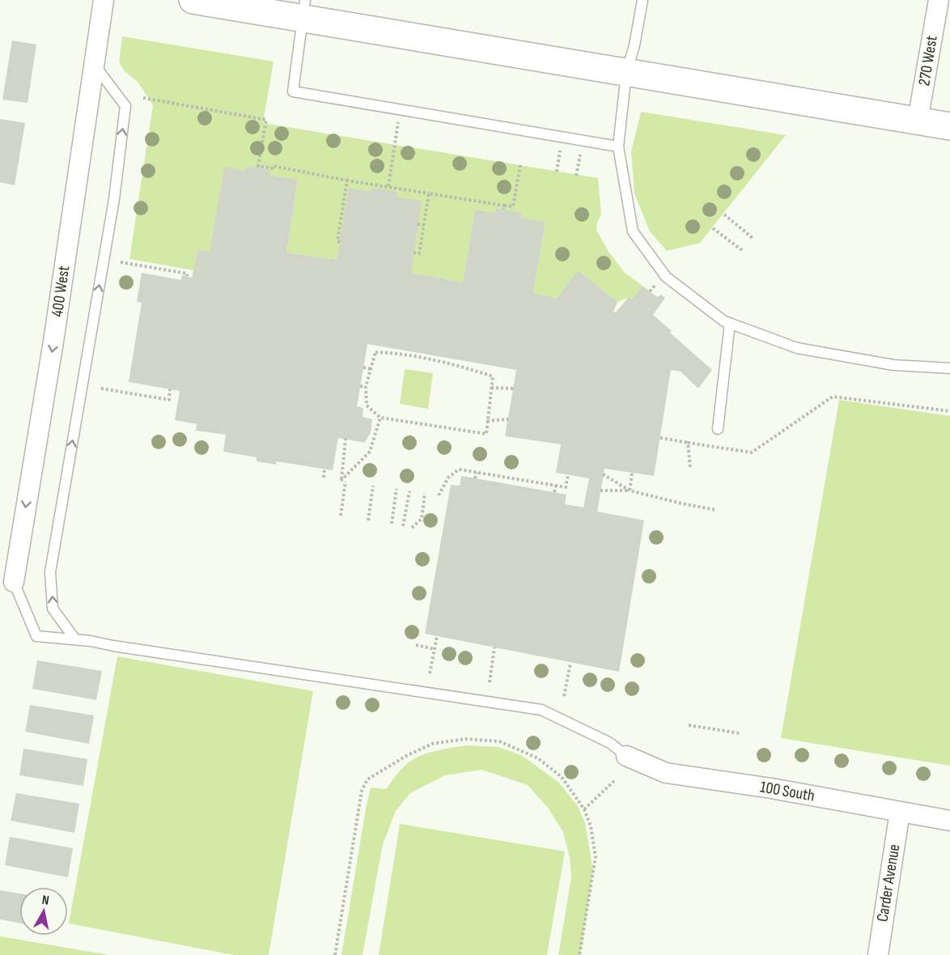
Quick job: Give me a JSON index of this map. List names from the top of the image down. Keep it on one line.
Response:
{"streets":{"street":["270 West","400 West","100 South","Carder Avenue"]},"crossings":[["100 South","Carder Avenue"]],"one_way":["400 West"],"north":"top"}
